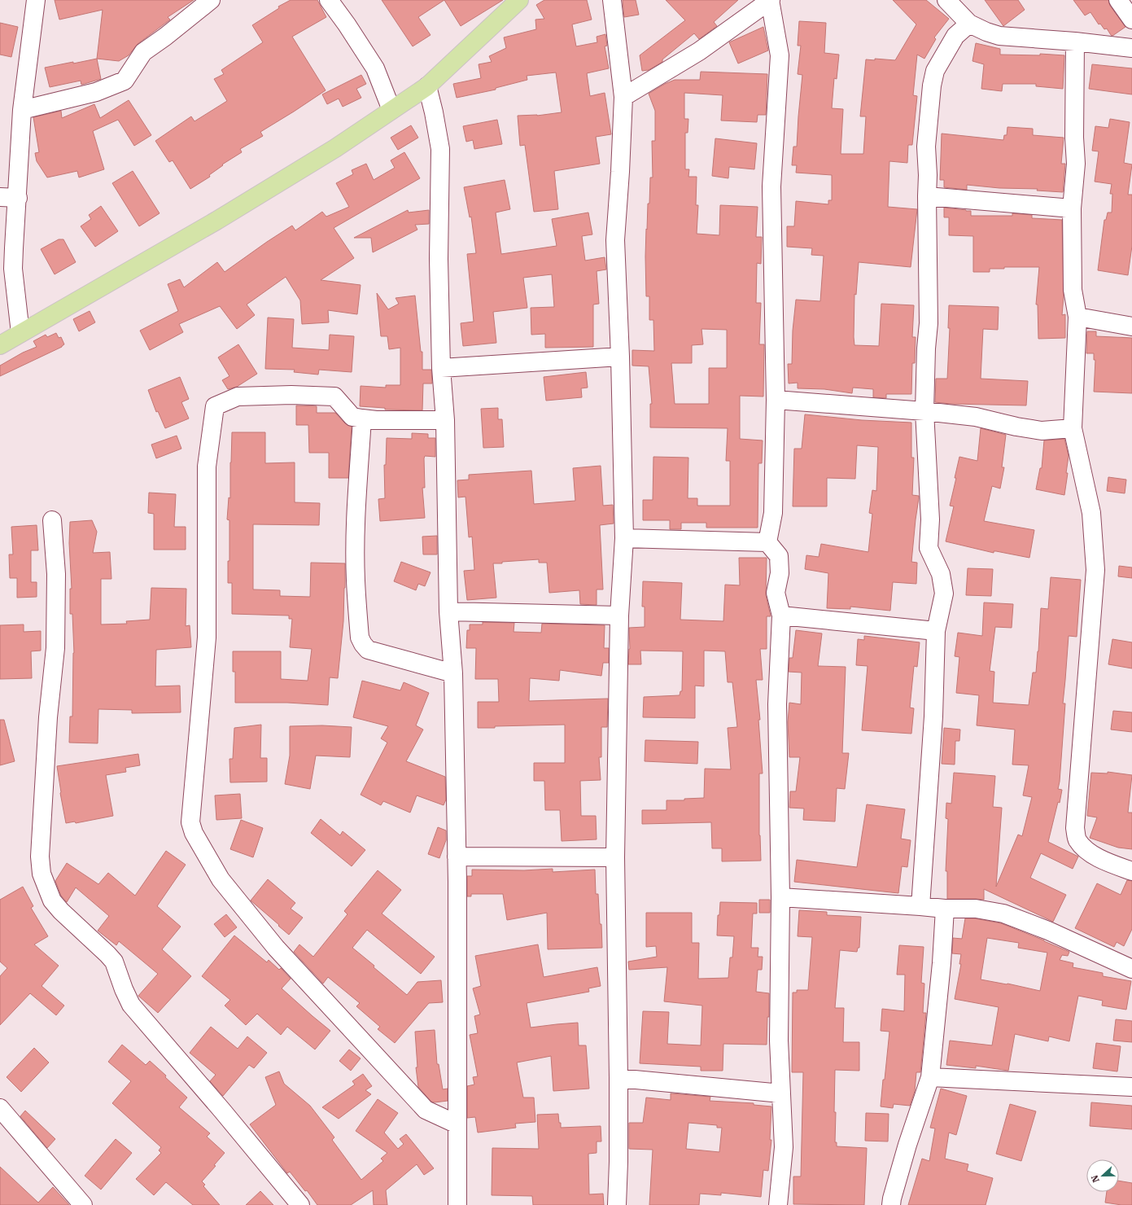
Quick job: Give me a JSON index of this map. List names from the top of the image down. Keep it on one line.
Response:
{"north":"left"}
